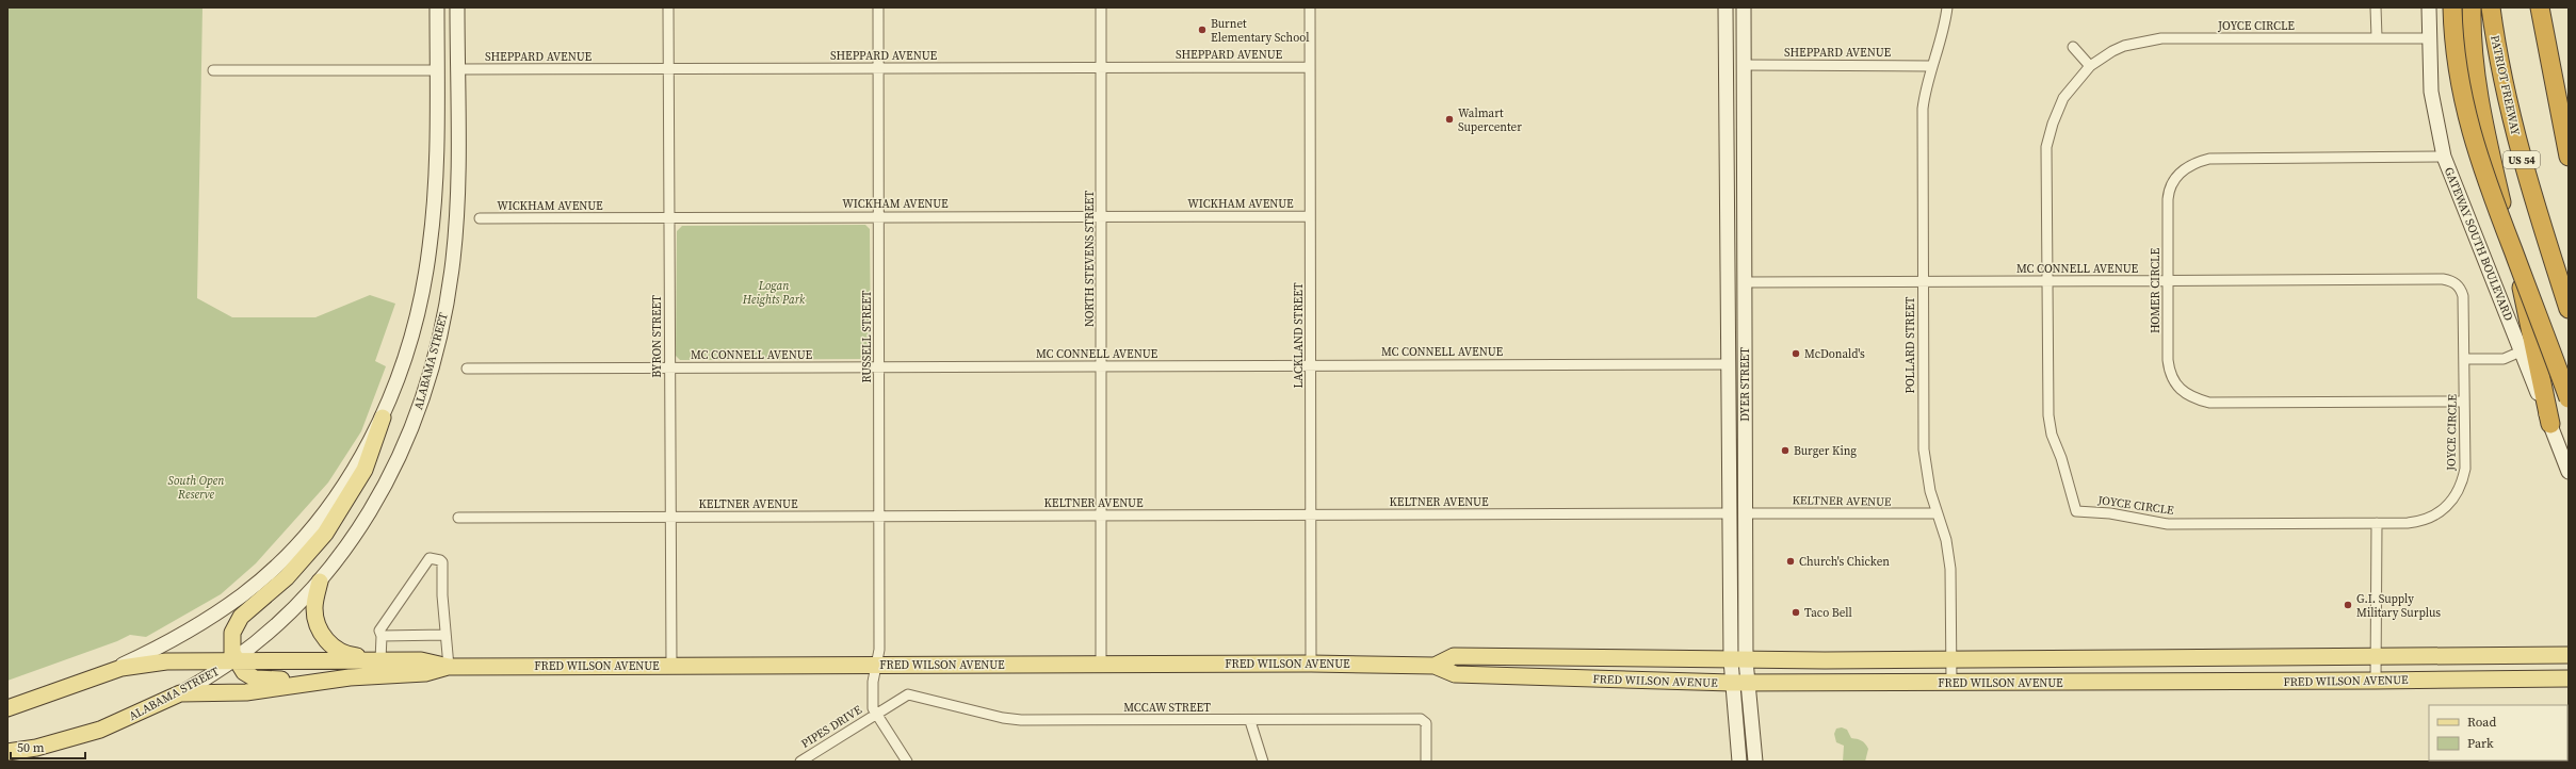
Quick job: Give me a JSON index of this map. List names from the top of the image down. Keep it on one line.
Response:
{"streets":{"highway":["PATRIOT FREEWAY","US 54"],"main road":["GATEWAY SOUTH BOULEVARD","ALABAMA STREET","DYER STREET","FRED WILSON AVENUE"],"street":["JOYCE CIRCLE","SHEPPARD AVENUE","WICKHAM AVENUE","NORTH STEVENS STREET","MC CONNELL AVENUE","HOMER CIRCLE","LACKLAND STREET","BYRON STREET","RUSSELL STREET","POLLARD STREET","KELTNER AVENUE","MCCAW STREET","PIPES DRIVE"]},"crossings":[["JOYCE CIRCLE","GATEWAY SOUTH BOULEVARD"],["JOYCE CIRCLE","MC CONNELL AVENUE"],["JOYCE CIRCLE","HOMER CIRCLE"],["SHEPPARD AVENUE","NORTH STEVENS STREET"],["SHEPPARD AVENUE","LACKLAND STREET"],["SHEPPARD AVENUE","BYRON STREET"],["SHEPPARD AVENUE","RUSSELL STREET"],["SHEPPARD AVENUE","POLLARD STREET"],["SHEPPARD AVENUE","ALABAMA STREET"],["SHEPPARD AVENUE","DYER STREET"],["WICKHAM AVENUE","NORTH STEVENS STREET"],["WICKHAM AVENUE","LACKLAND STREET"],["WICKHAM AVENUE","BYRON STREET"],["WICKHAM AVENUE","RUSSELL STREET"],["GATEWAY SOUTH BOULEVARD","HOMER CIRCLE"],["NORTH STEVENS STREET","MC CONNELL AVENUE"],["NORTH STEVENS STREET","KELTNER AVENUE"],["NORTH STEVENS STREET","FRED WILSON AVENUE"],["MC CONNELL AVENUE","HOMER CIRCLE"],["MC CONNELL AVENUE","LACKLAND STREET"],["MC CONNELL AVENUE","BYRON STREET"],["MC CONNELL AVENUE","RUSSELL STREET"],["MC CONNELL AVENUE","POLLARD STREET"],["MC CONNELL AVENUE","DYER STREET"],["LACKLAND STREET","KELTNER AVENUE"],["LACKLAND STREET","FRED WILSON AVENUE"],["BYRON STREET","KELTNER AVENUE"],["BYRON STREET","FRED WILSON AVENUE"],["RUSSELL STREET","KELTNER AVENUE"],["RUSSELL STREET","FRED WILSON AVENUE"],["RUSSELL STREET","MCCAW STREET"],["RUSSELL STREET","PIPES DRIVE"],["POLLARD STREET","KELTNER AVENUE"],["POLLARD STREET","FRED WILSON AVENUE"],["ALABAMA STREET","FRED WILSON AVENUE"],["DYER STREET","KELTNER AVENUE"],["DYER STREET","FRED WILSON AVENUE"],["MCCAW STREET","PIPES DRIVE"]],"parks":["Logan Heights Park","South Open Reserve"],"places":["Burnet Elementary School","Walmart Supercenter","McDonald's","Burger King","Church's Chicken","G.I. Supply Military Surplus","Taco Bell"],"legend":["Road","Park"],"scale_bar":"50 m"}
